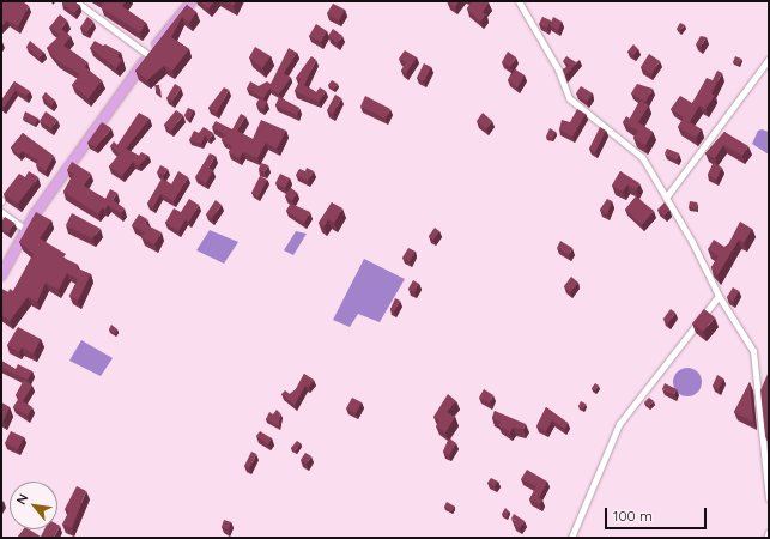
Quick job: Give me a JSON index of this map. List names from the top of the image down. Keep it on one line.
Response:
{"scale_bar":"100 m","north":"top left"}
